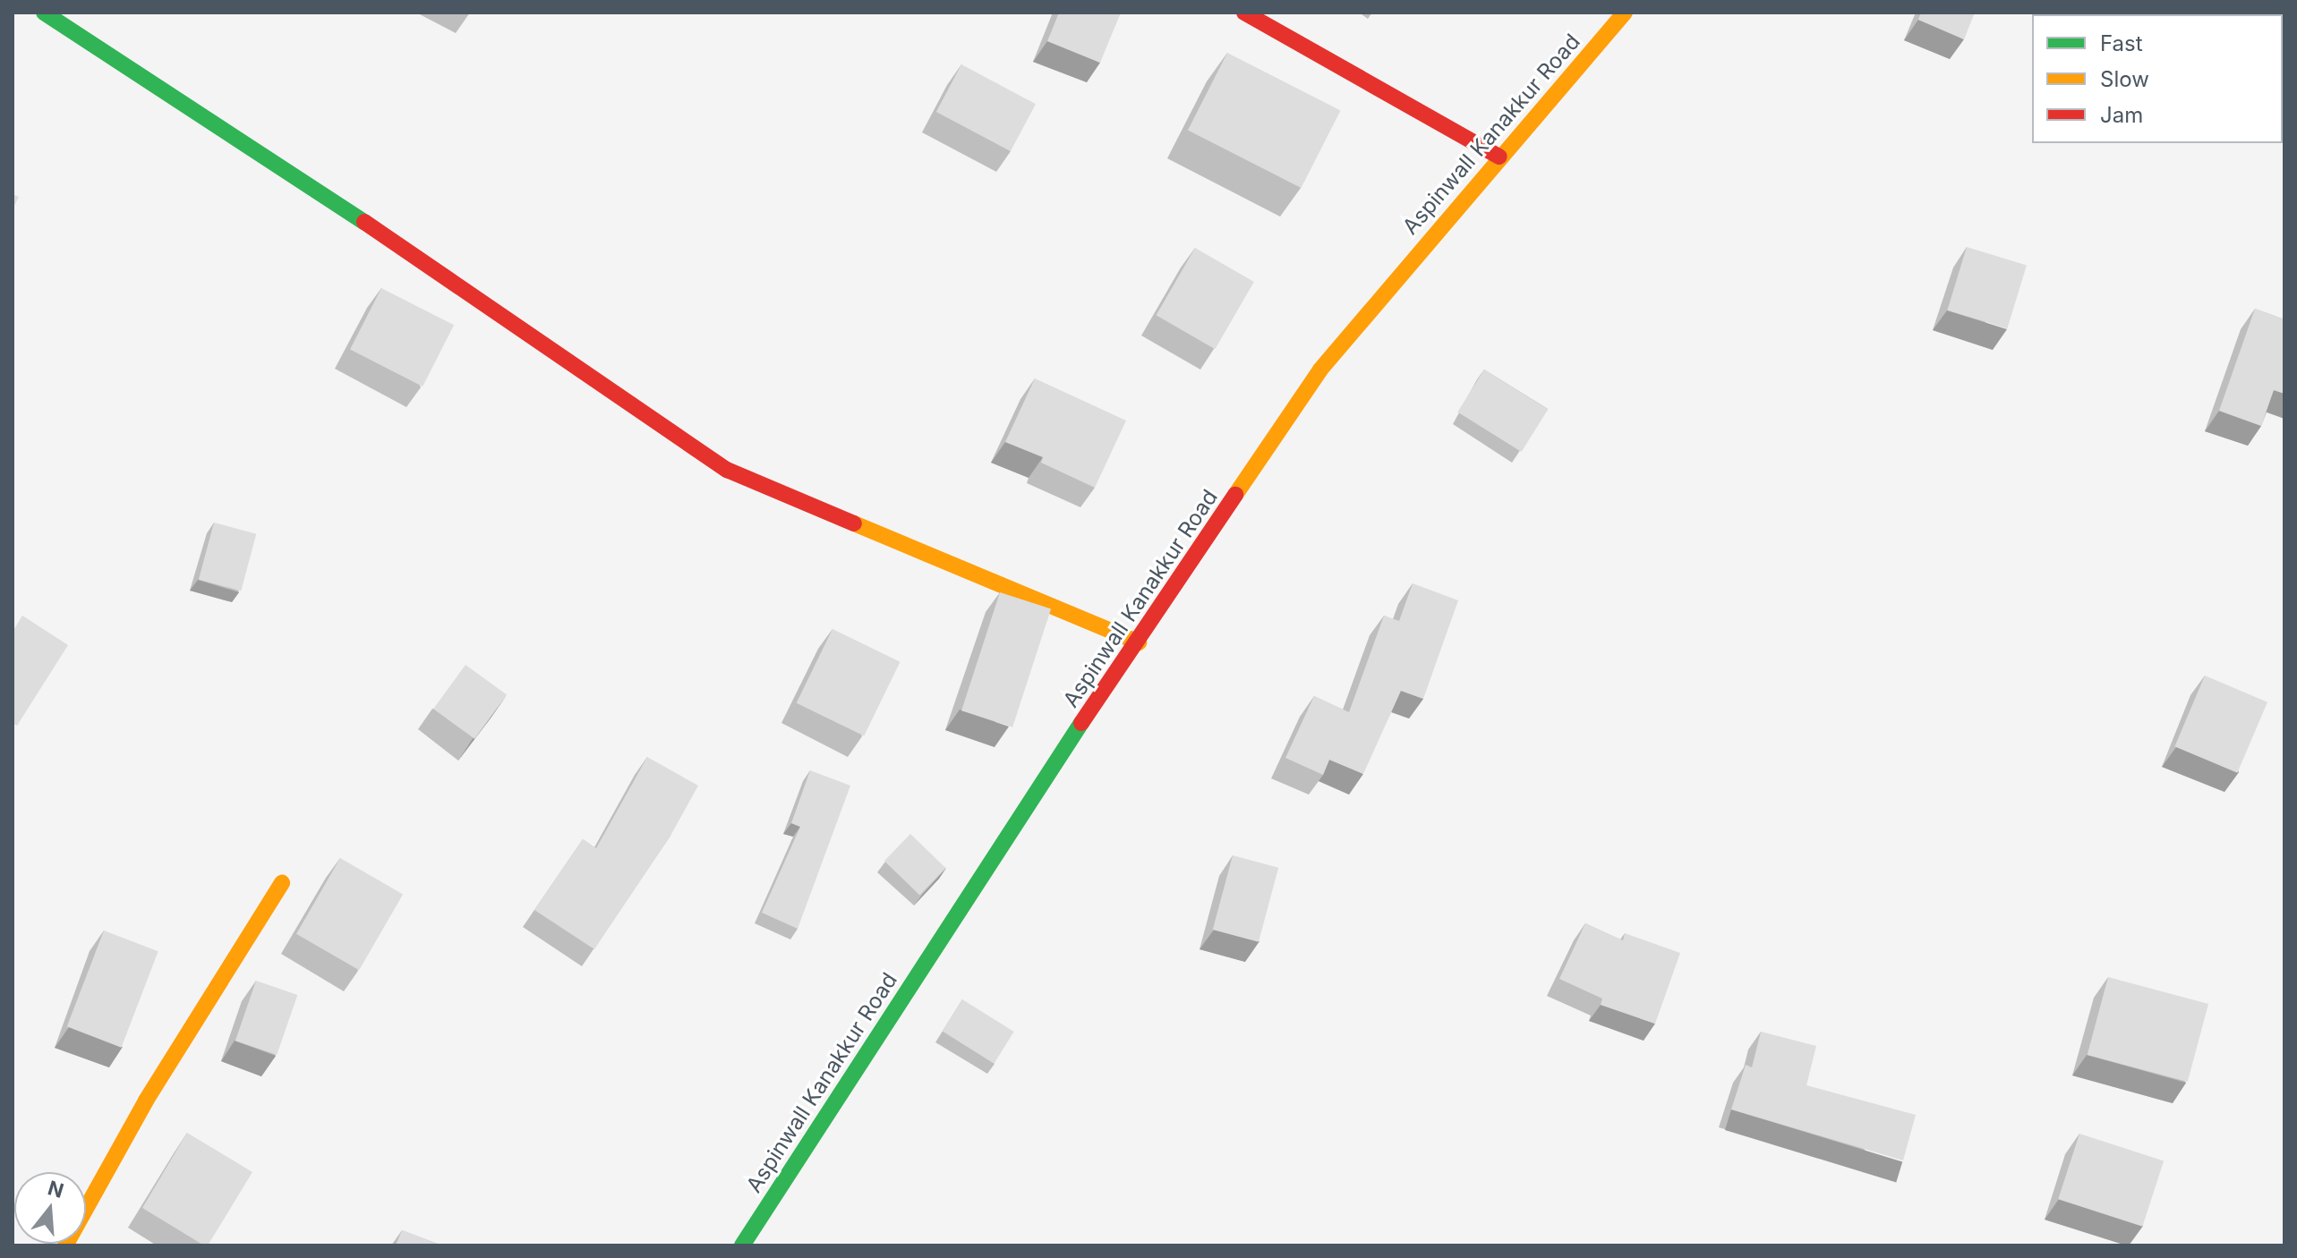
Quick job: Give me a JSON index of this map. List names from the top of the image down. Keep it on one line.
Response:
{"streets":{"street":["Aspinwall Kanakkur Road"]},"legend":["Fast","Slow","Jam"],"north":"top"}
